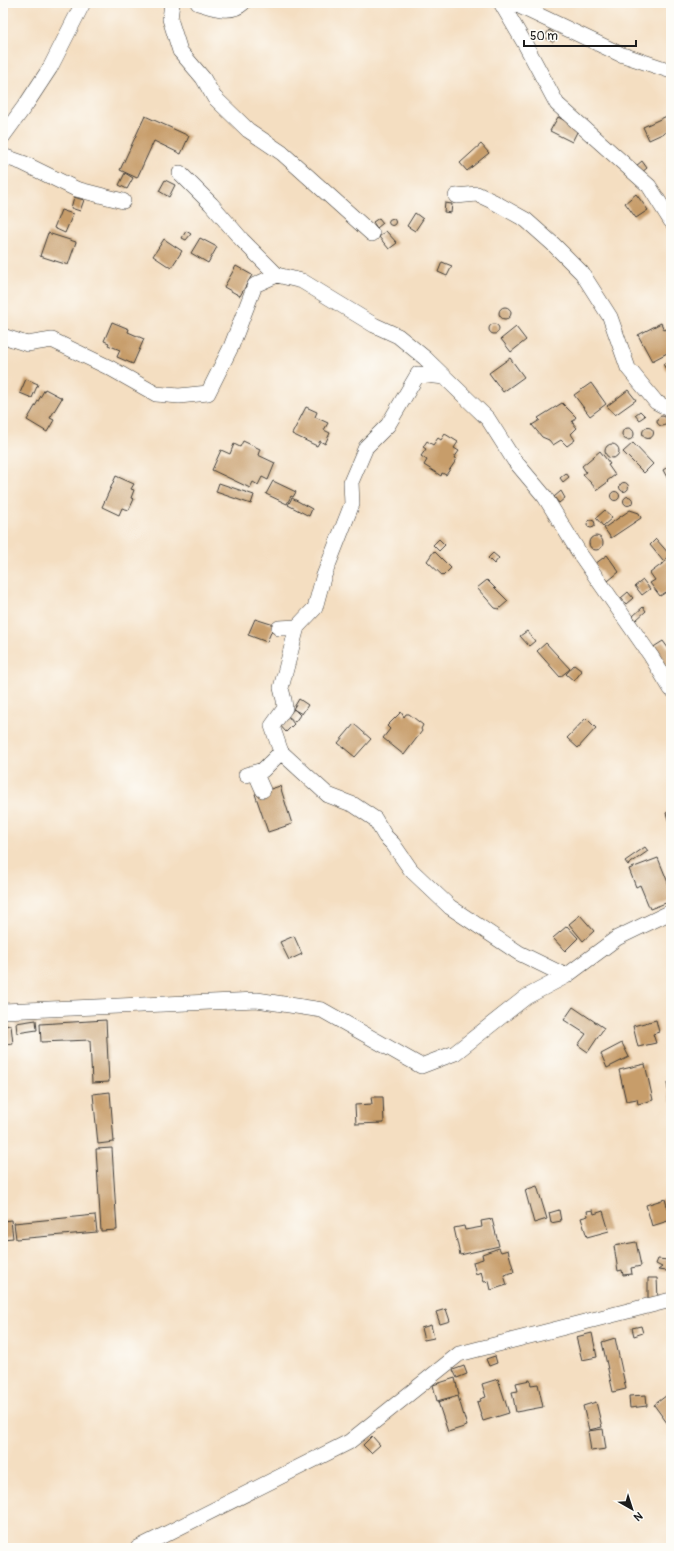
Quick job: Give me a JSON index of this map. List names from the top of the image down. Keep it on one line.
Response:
{"scale_bar":"50 m","north":"bottom right"}
